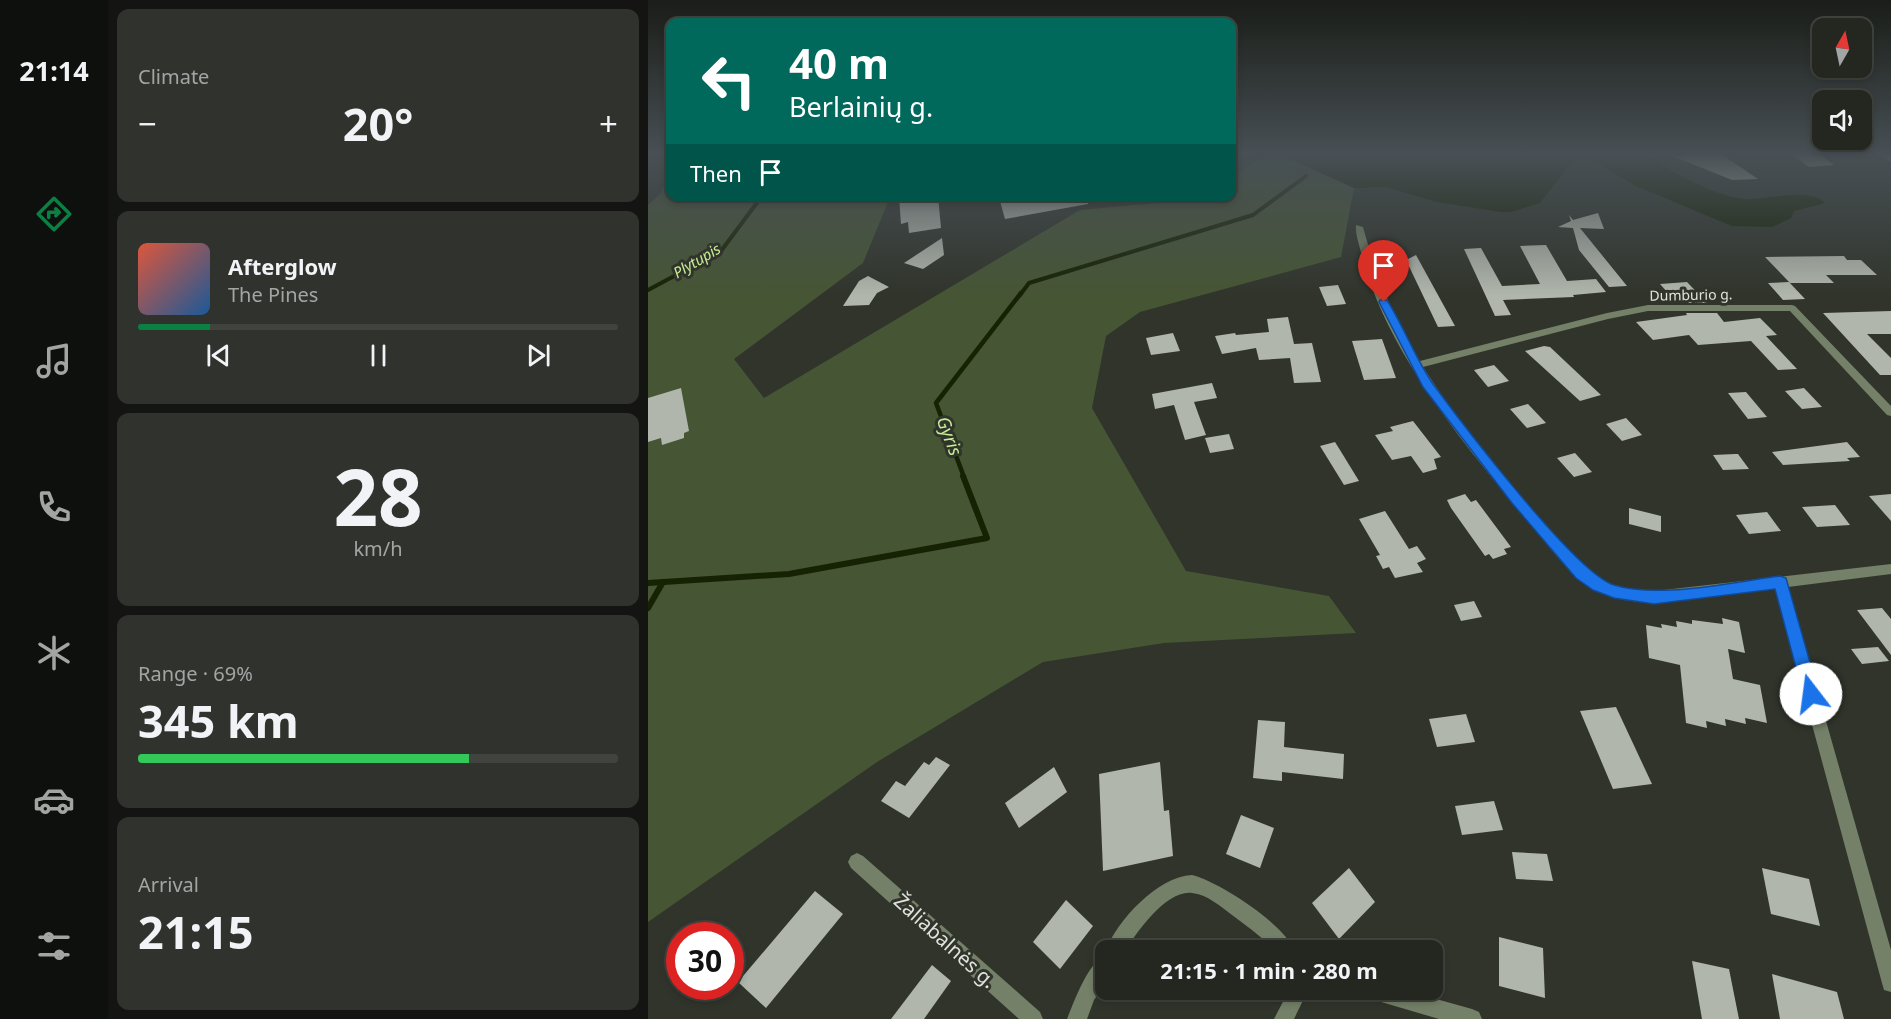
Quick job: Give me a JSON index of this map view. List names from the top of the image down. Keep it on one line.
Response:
{"streets":{"street":["Dumburio g.","Žaliabalnės g."]},"water":["Plytupis","Gyris"],"north":"top","page":{"tabs":"21:14","tile":["Climate",["28","km/h"],["Range · 69%","345 km"],["Arrival","21:15"]],"turn":["40 m","Berlainių g."],"heat":["−","20°","+"],"then":"Then","song":["Afterglow","The Pines"],"limit":"30","trip":"21:15 · 1 min · 280 m"}}
